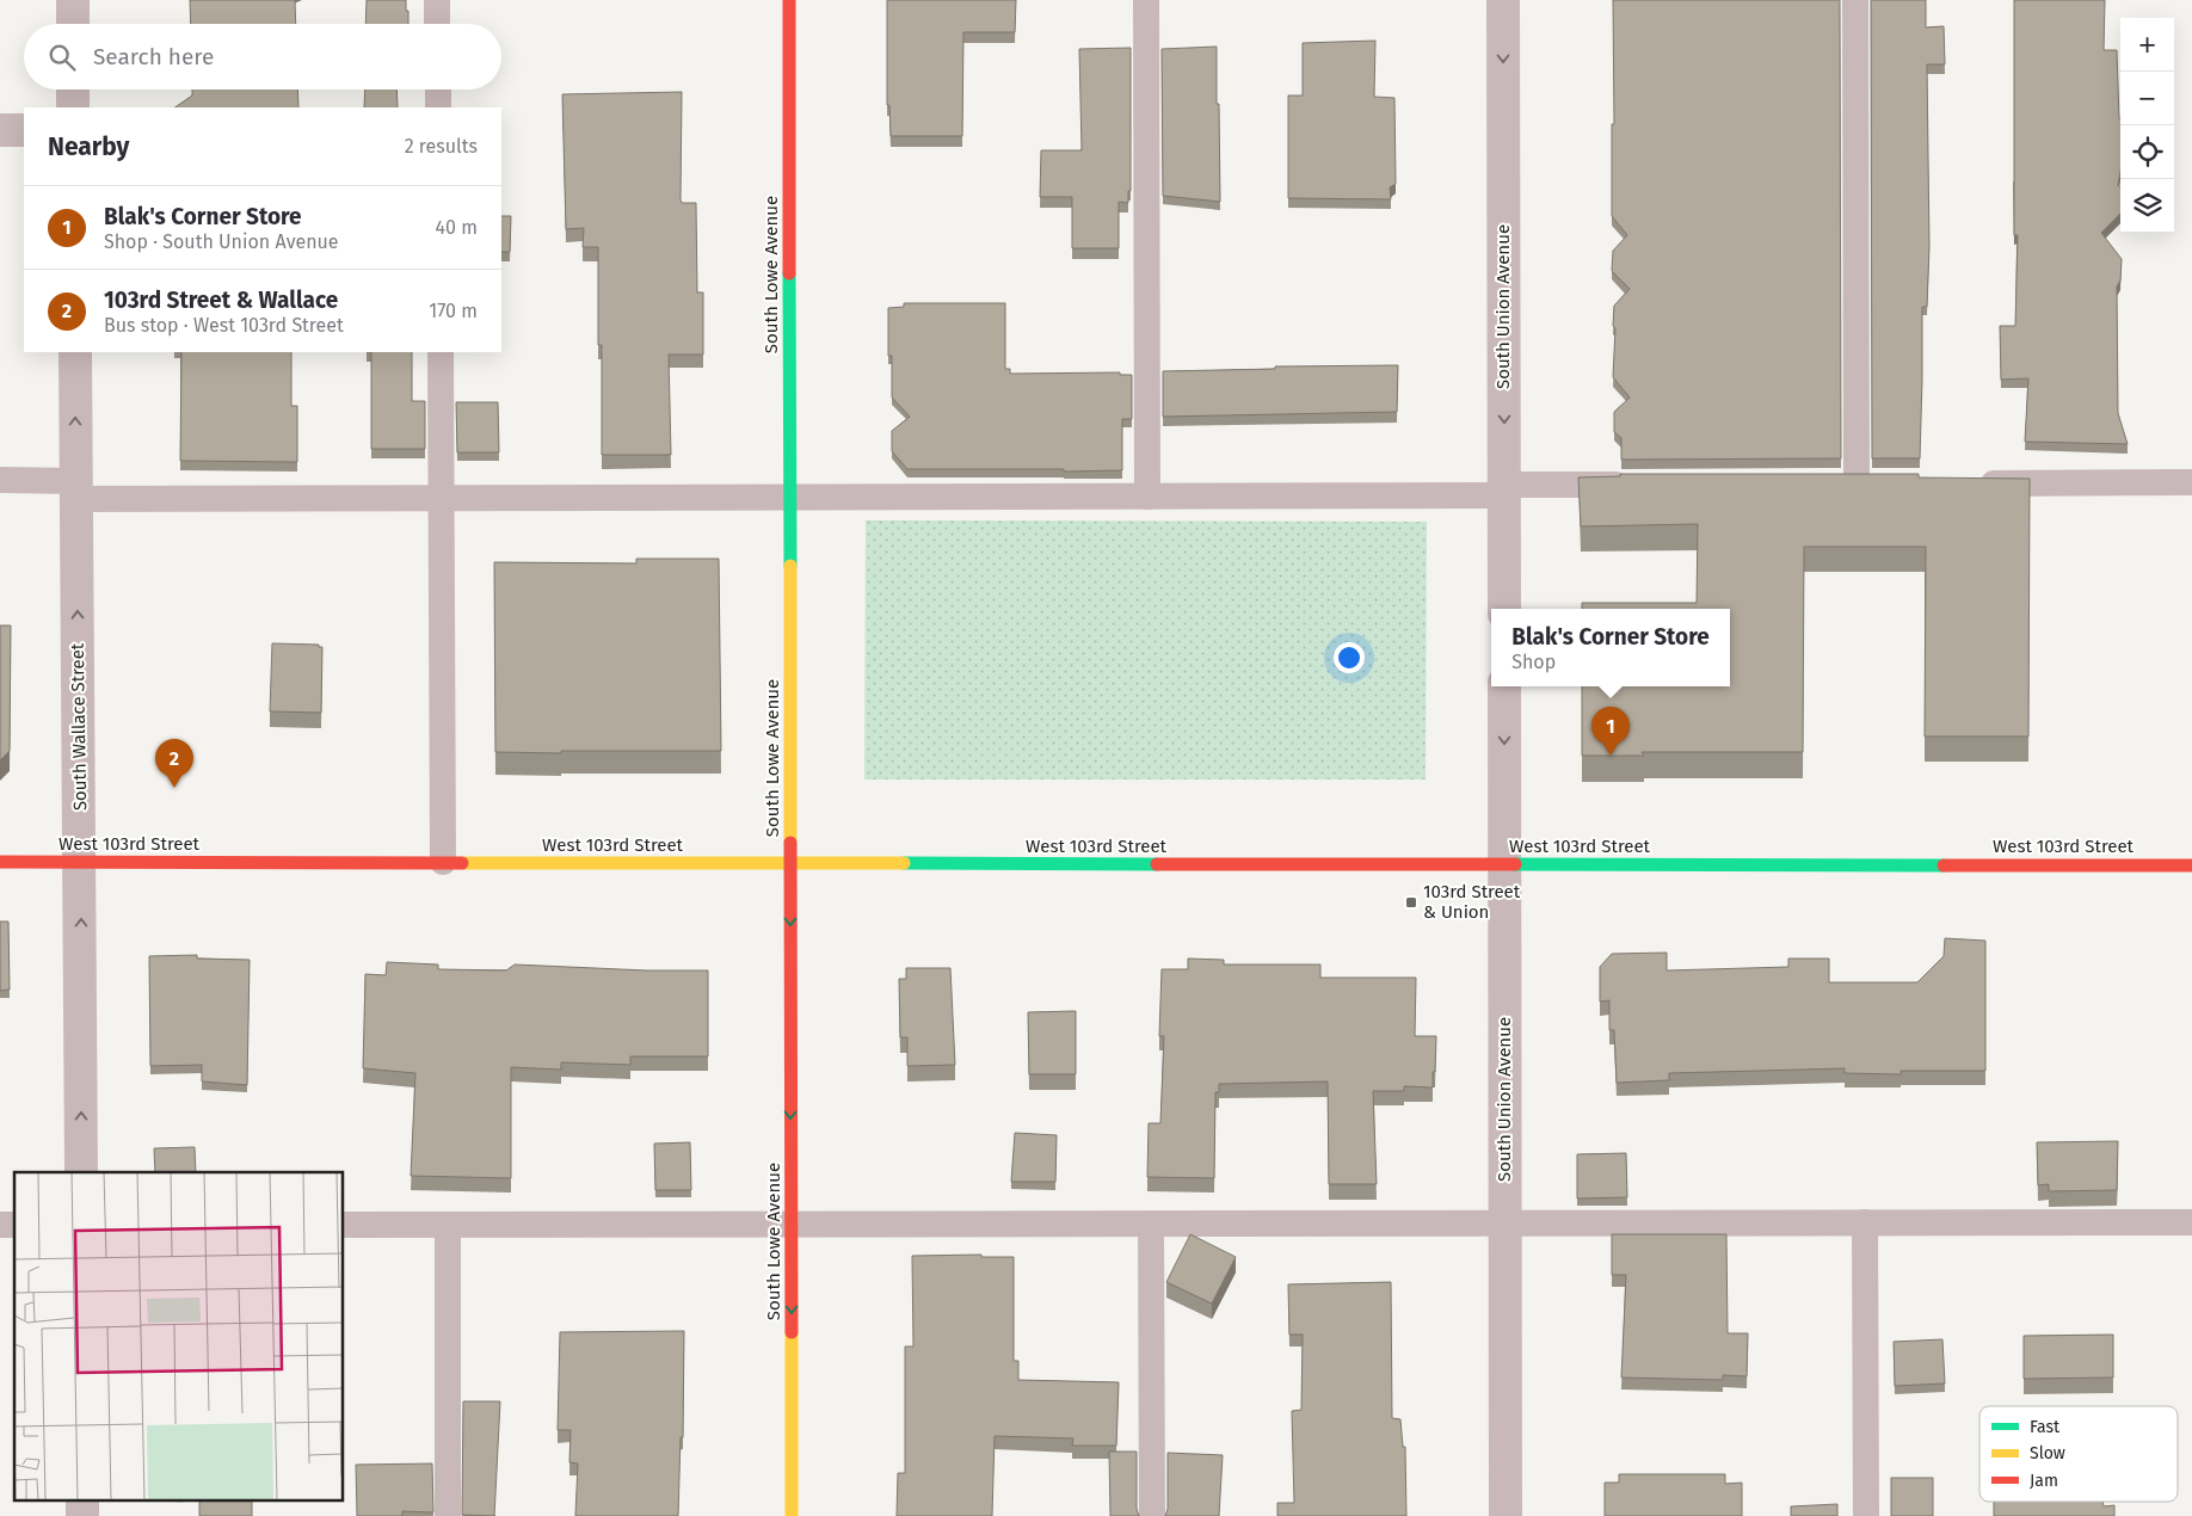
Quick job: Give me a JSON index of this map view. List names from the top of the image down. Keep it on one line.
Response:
{"streets":{"main road":["South Lowe Avenue","West 103rd Street"],"street":["South Union Avenue","South Wallace Street"]},"crossings":[["South Lowe Avenue","West 103rd Street"],["South Union Avenue","West 103rd Street"],["South Wallace Street","West 103rd Street"]],"one_way":["South Lowe Avenue","South Union Avenue","South Wallace Street"],"places":{"transit":["103rd Street & Union"]},"legend":["Fast","Slow","Jam"],"page":{"map_buttons":["+","−"],"search":"Search here","heading":["Nearby","2 results"],"list":[{"mark":"1","name":"Blak's Corner Store","note":"Shop · South Union Avenue","value":"40 m"},{"mark":"2","name":"103rd Street & Wallace","note":"Bus stop · West 103rd Street","value":"170 m"}],"popup":["Blak's Corner Store","Shop"],"pins":["1","2"]}}
